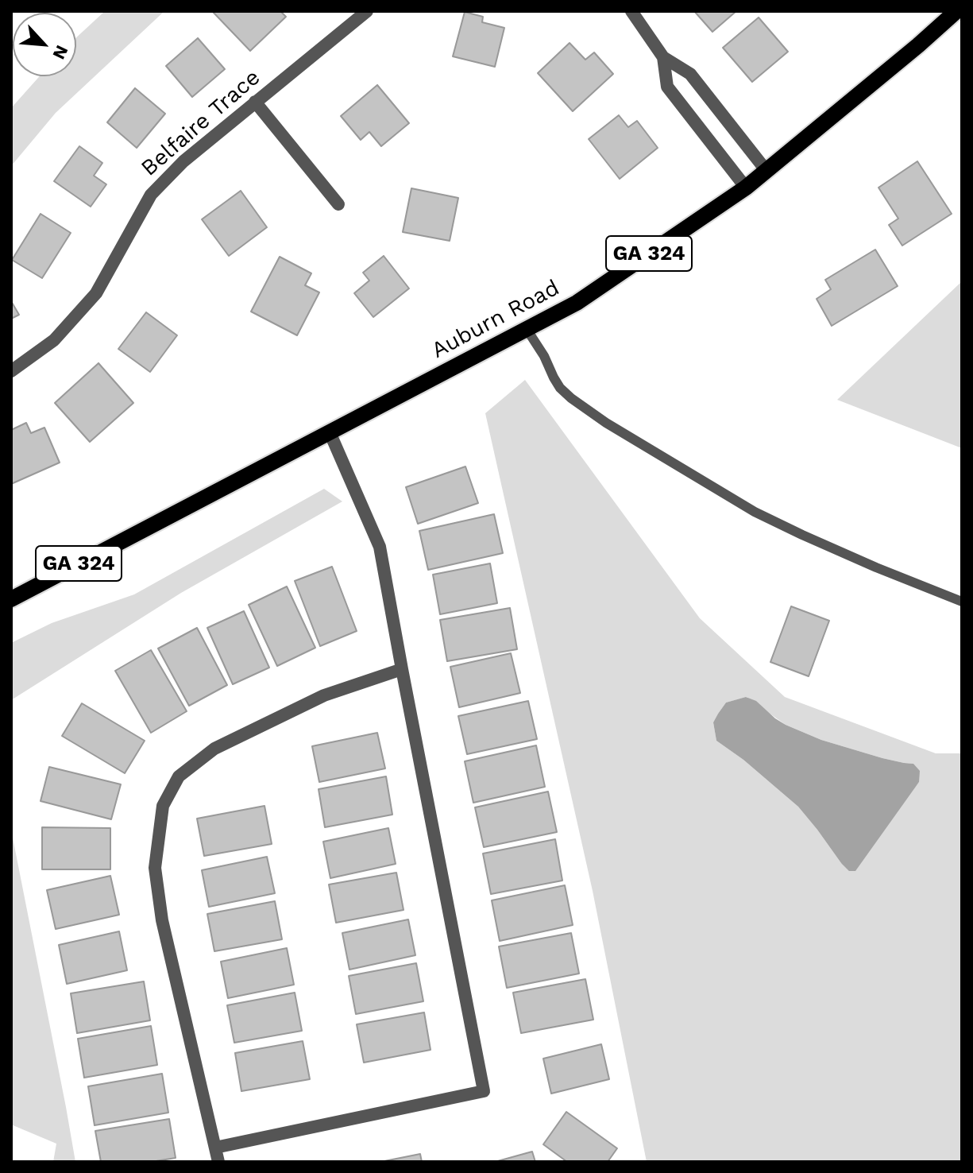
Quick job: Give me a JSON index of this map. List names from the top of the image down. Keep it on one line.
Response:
{"streets":{"main road":["GA 324","Auburn Road"],"street":["Belfaire Trace"]},"north":"bottom right"}
